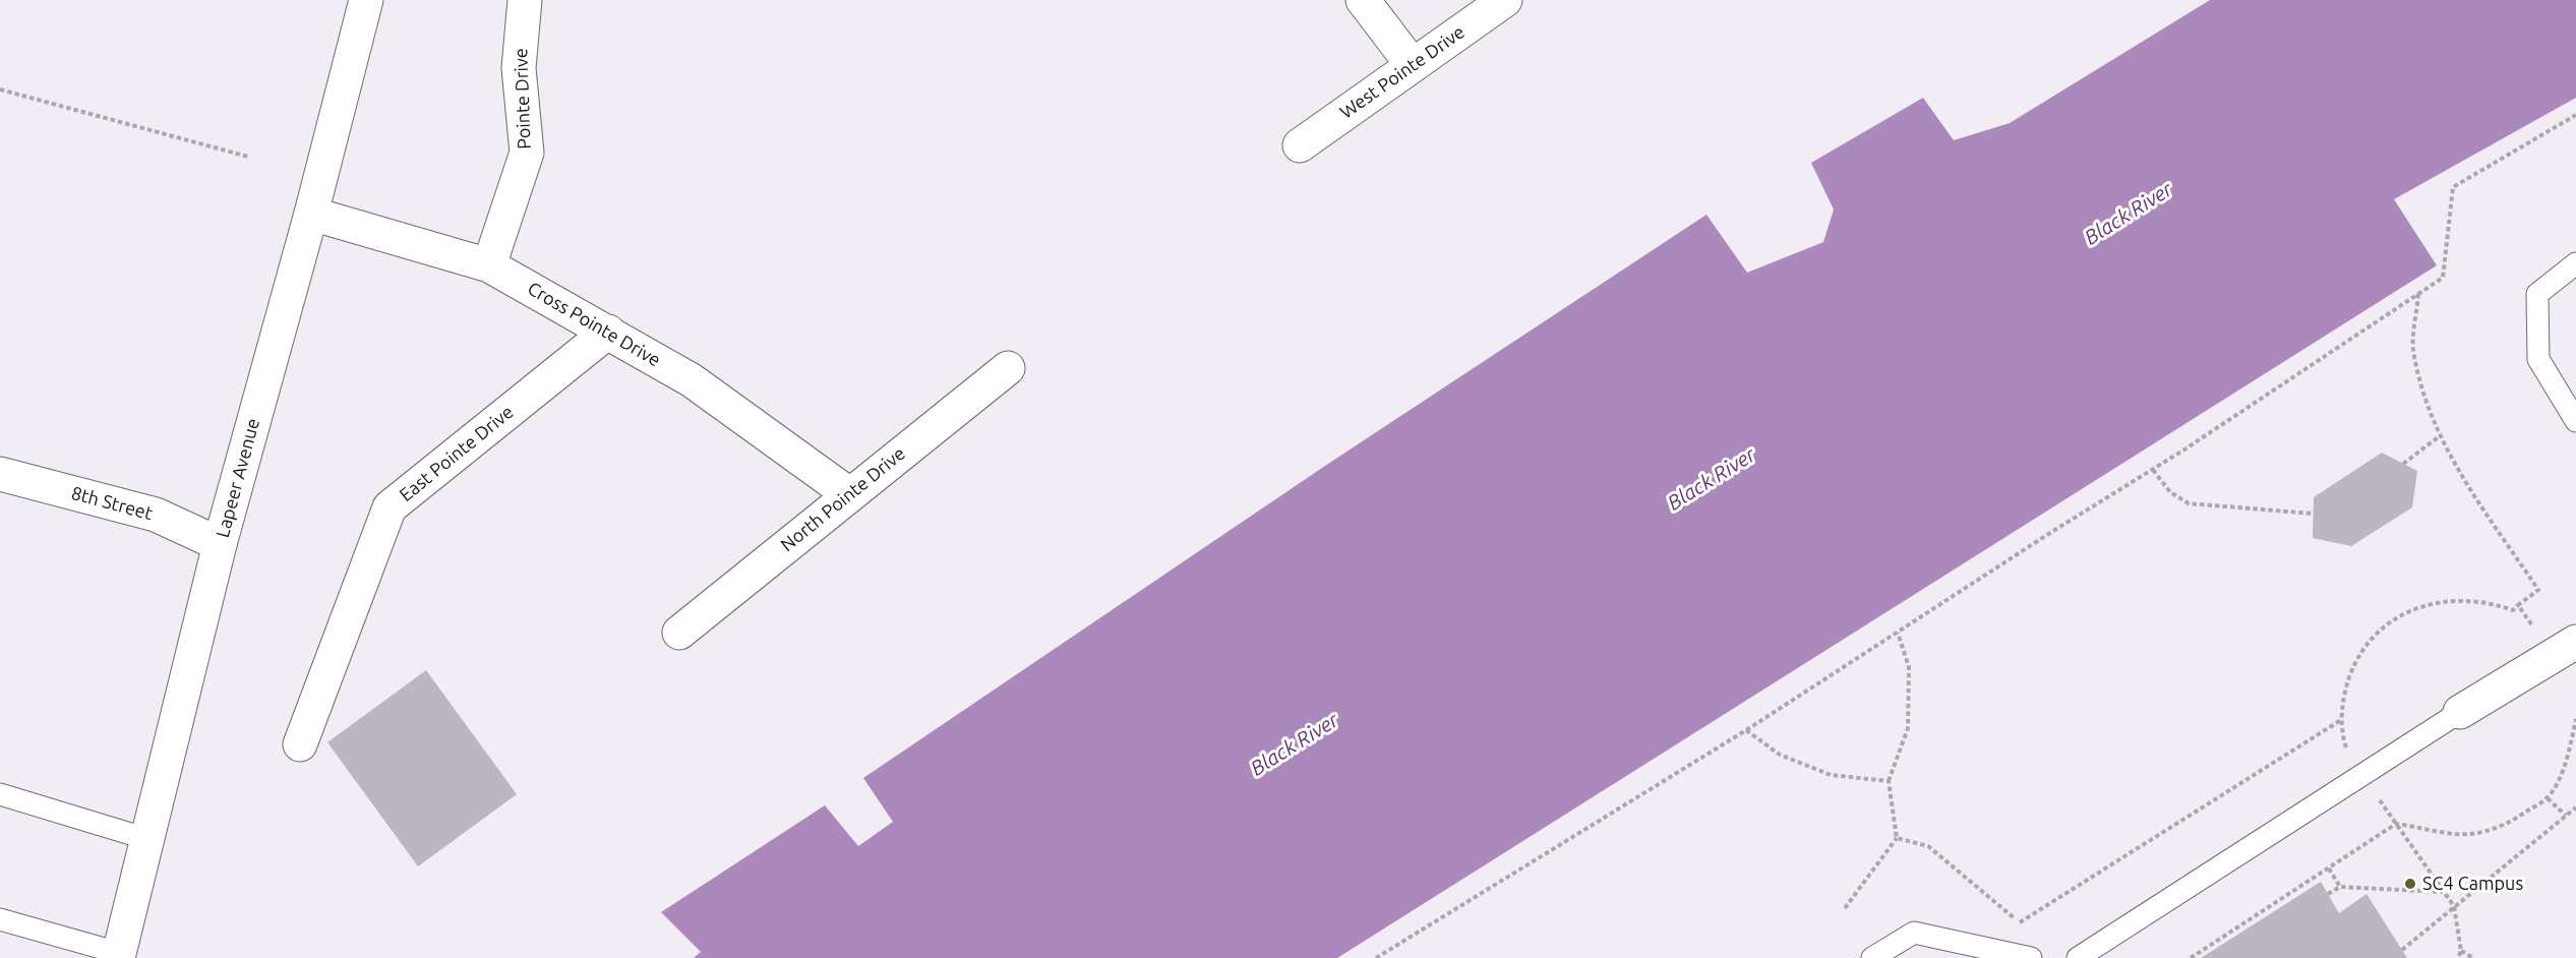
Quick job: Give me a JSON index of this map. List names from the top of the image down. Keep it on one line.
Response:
{"streets":{"street":["West Pointe Drive","Pointe Drive","Cross Pointe Drive","East Pointe Drive","Lapeer Avenue","North Pointe Drive","8th Street"]},"crossings":[["Pointe Drive","Cross Pointe Drive"],["Cross Pointe Drive","East Pointe Drive"],["Cross Pointe Drive","Lapeer Avenue"],["Cross Pointe Drive","North Pointe Drive"],["Lapeer Avenue","8th Street"]],"water":["Black River"],"places":["SC4 Campus"]}
